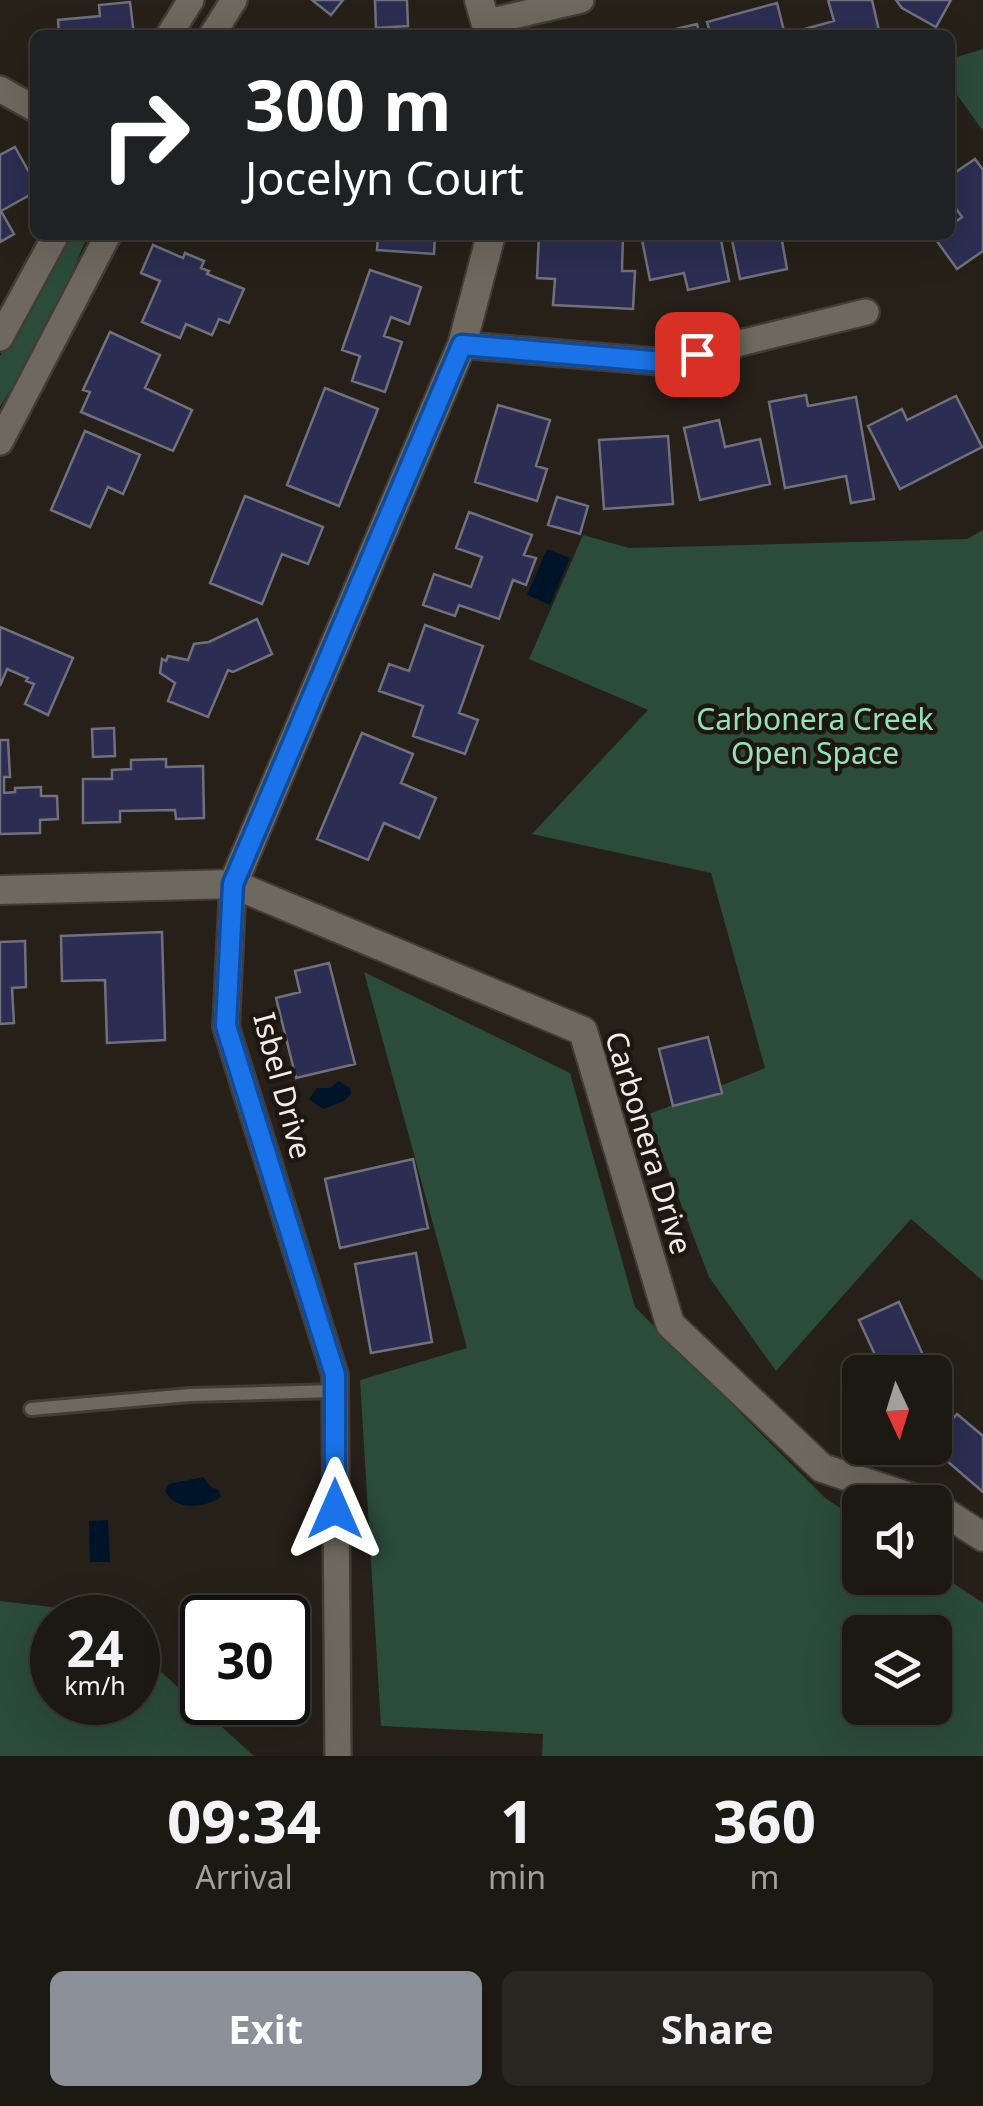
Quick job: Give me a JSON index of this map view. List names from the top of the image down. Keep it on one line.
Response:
{"streets":{"street":["Isbel Drive","Carbonera Drive"]},"crossings":[["Isbel Drive","Carbonera Drive"]],"parks":["Carbonera Creek Open Space"],"north":"bottom","page":{"turn":["300 m","Jocelyn Court"],"speed":"24 km/h","limit":"30","eta":["09:34","Arrival","1","min","360","m"],"buttons":["Exit","Share"]}}
